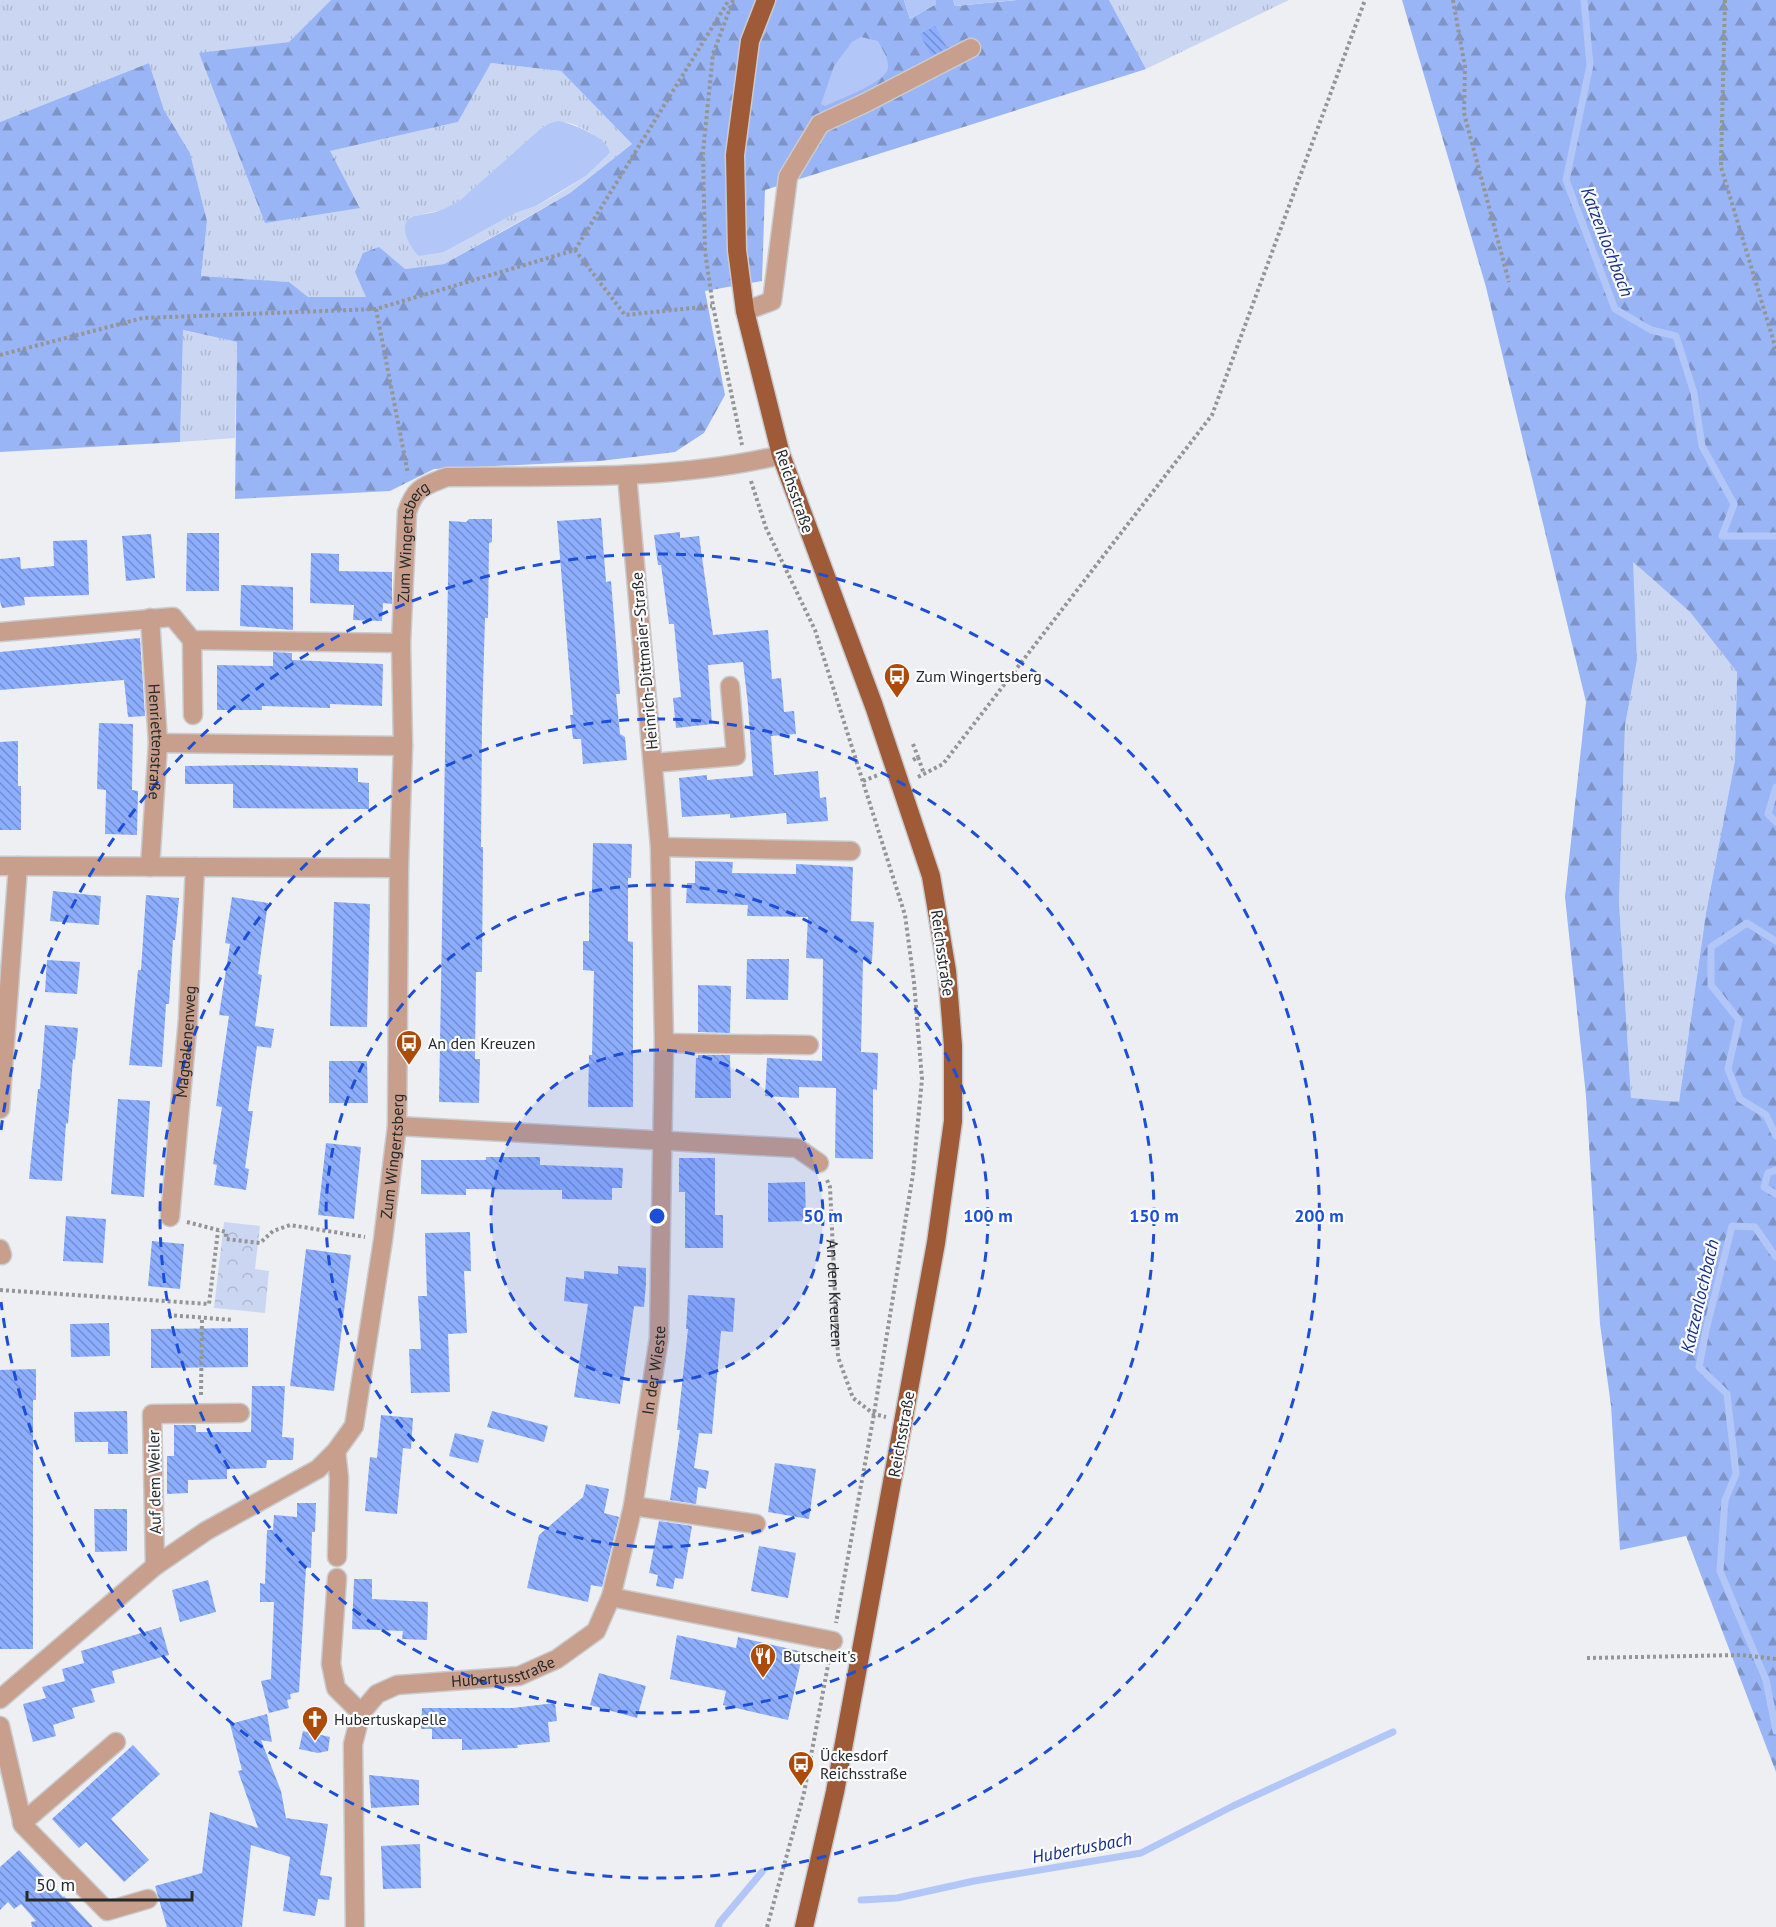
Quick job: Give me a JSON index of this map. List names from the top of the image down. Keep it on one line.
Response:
{"streets":{"main road":["Reichsstraße"],"street":["Zum Wingertsberg","Heinrich-Dittmaier-Straße","Henriettenstraße","Magdalenenweg","In der Wieste","Auf dem Weiler","Hubertusstraße"],"path":["An den Kreuzen"]},"crossings":[["Reichsstraße","Zum Wingertsberg"],["Reichsstraße","An den Kreuzen"],["Zum Wingertsberg","Heinrich-Dittmaier-Straße"],["Zum Wingertsberg","Auf dem Weiler"],["Heinrich-Dittmaier-Straße","In der Wieste"],["In der Wieste","Hubertusstraße"]],"water":["Katzenlochbach","Hubertusbach"],"places":{"bus stop":["Zum Wingertsberg","An den Kreuzen","Ückesdorf Reichsstraße"],"restaurant":["Butscheit's"],"church":["Hubertuskapelle"]},"scale_bar":"50 m","rings":["50 m","100 m","150 m","200 m"]}
